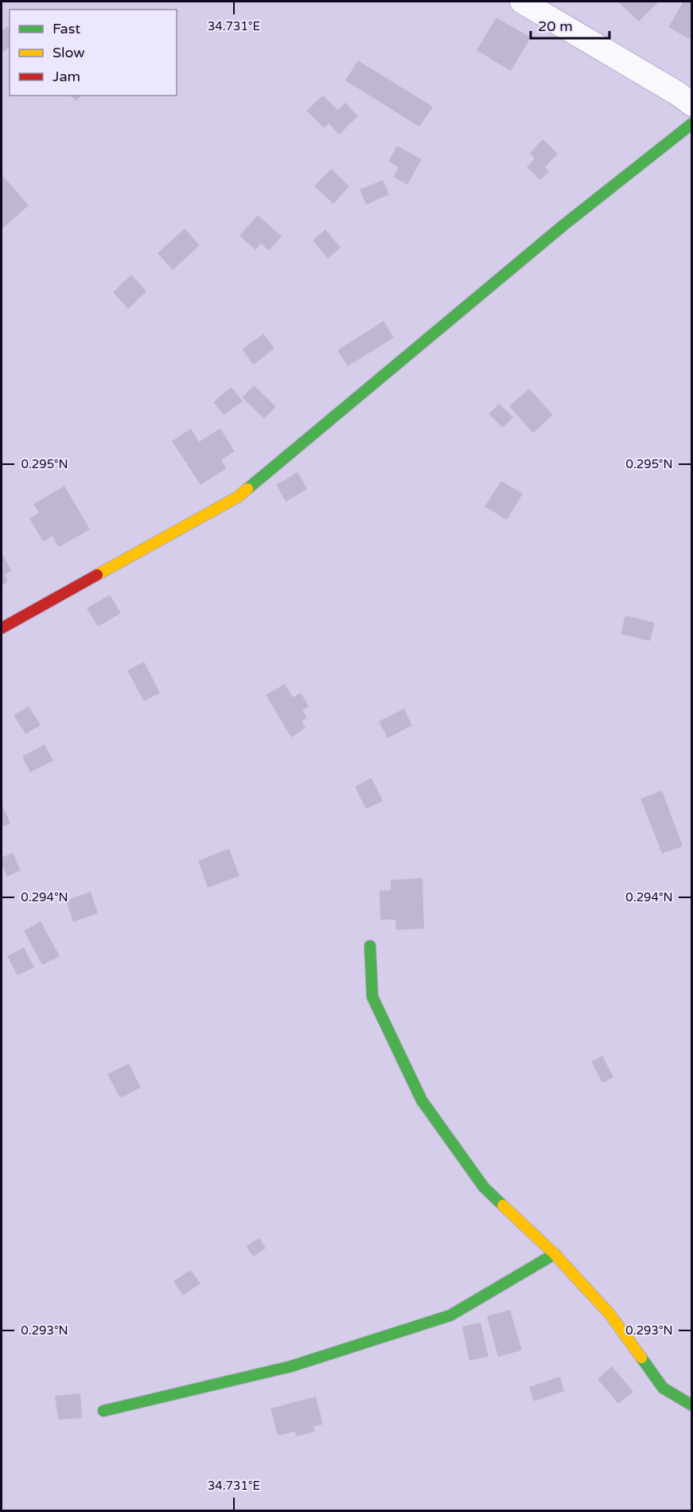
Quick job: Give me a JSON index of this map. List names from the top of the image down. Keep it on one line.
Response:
{"legend":["Fast","Slow","Jam"],"scale_bar":"20 m","coordinates":["34.731°E","0.295°N","0.294°N","0.293°N"]}
